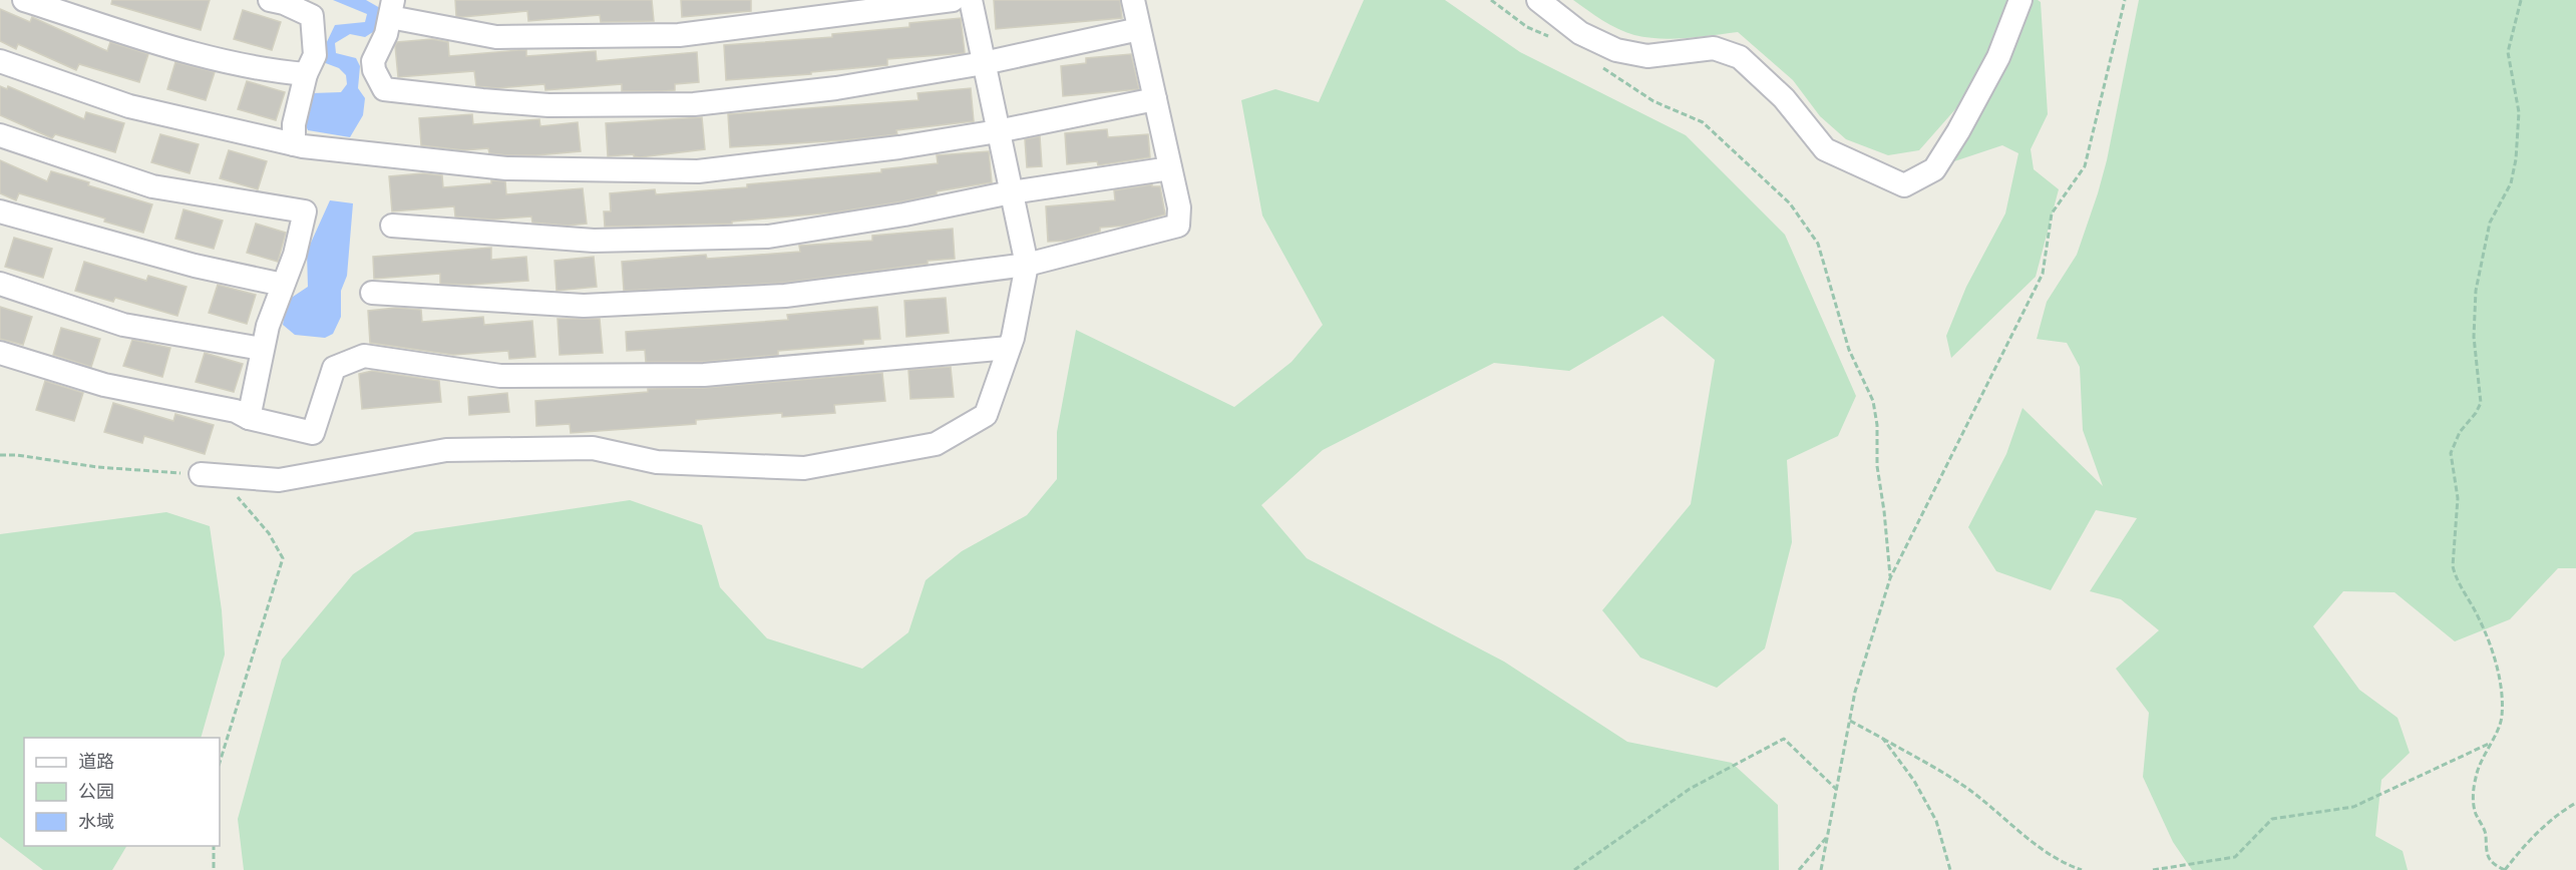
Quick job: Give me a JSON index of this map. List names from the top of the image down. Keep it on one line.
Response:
{"legend":["道路","公园","水域"]}
